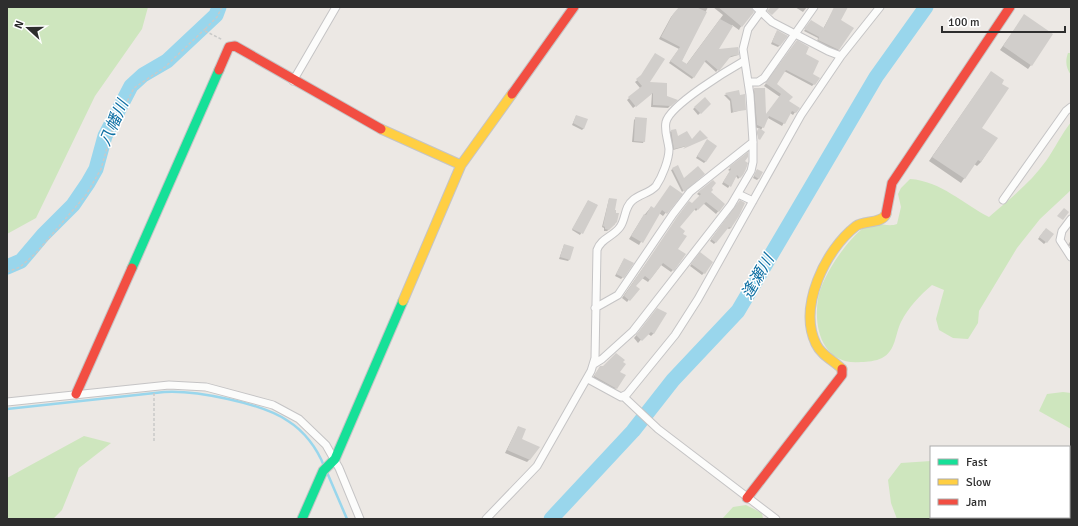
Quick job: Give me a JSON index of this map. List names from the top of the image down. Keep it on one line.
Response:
{"water":["八幡川","逢瀬川"],"legend":["Fast","Slow","Jam"],"scale_bar":"100 m","north":"left"}
